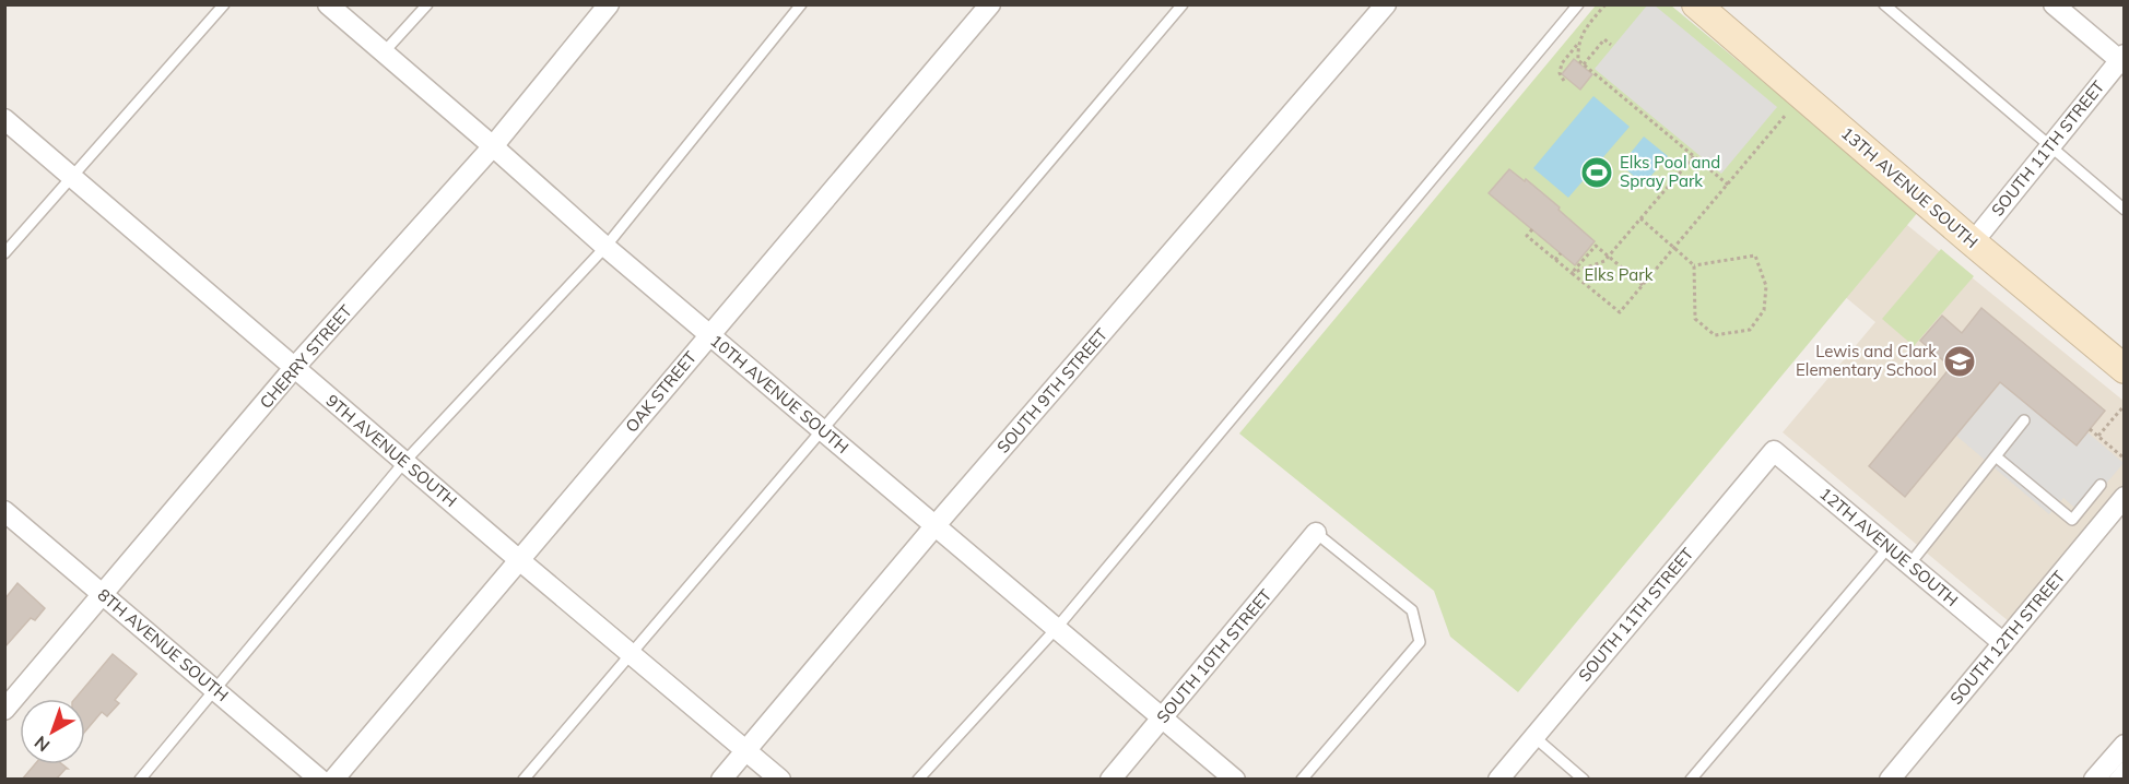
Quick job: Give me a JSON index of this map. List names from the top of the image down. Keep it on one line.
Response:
{"streets":{"street":["SOUTH 11TH STREET","13TH AVENUE SOUTH","CHERRY STREET","SOUTH 9TH STREET","OAK STREET","10TH AVENUE SOUTH","9TH AVENUE SOUTH","12TH AVENUE SOUTH","SOUTH 12TH STREET","8TH AVENUE SOUTH","SOUTH 10TH STREET"]},"crossings":[["SOUTH 11TH STREET","13TH AVENUE SOUTH"],["SOUTH 11TH STREET","12TH AVENUE SOUTH"],["CHERRY STREET","10TH AVENUE SOUTH"],["CHERRY STREET","9TH AVENUE SOUTH"],["CHERRY STREET","8TH AVENUE SOUTH"],["SOUTH 9TH STREET","10TH AVENUE SOUTH"],["SOUTH 9TH STREET","9TH AVENUE SOUTH"],["OAK STREET","10TH AVENUE SOUTH"],["OAK STREET","9TH AVENUE SOUTH"],["10TH AVENUE SOUTH","SOUTH 10TH STREET"],["12TH AVENUE SOUTH","SOUTH 12TH STREET"]],"parks":["Elks Park"],"places":{"sports":["Elks Pool and Spray Park"],"school or university":["Lewis and Clark Elementary School"]},"north":"bottom left"}
